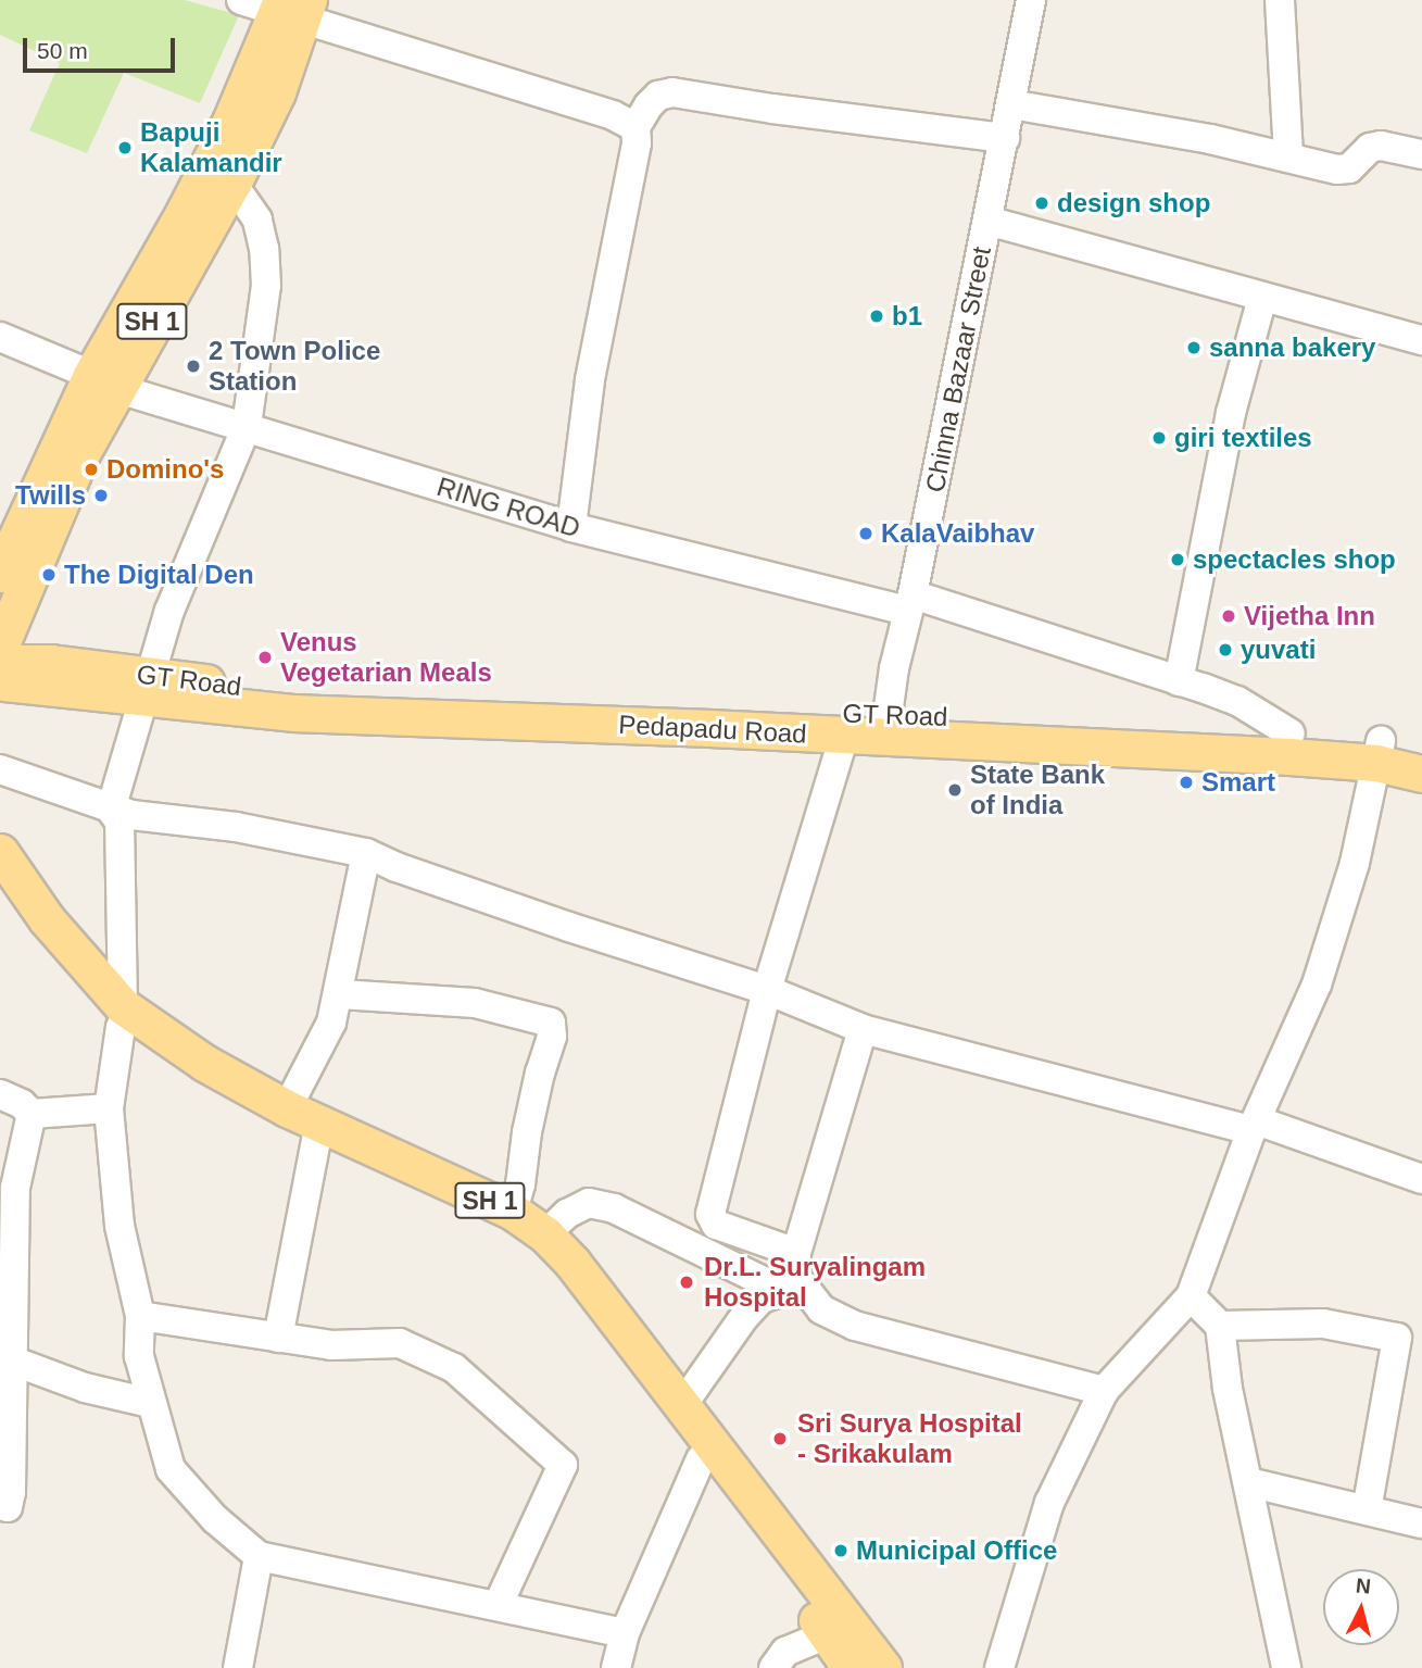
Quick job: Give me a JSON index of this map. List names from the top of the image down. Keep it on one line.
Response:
{"streets":{"main road":["SH 1","GT Road","Pedapadu Road"],"street":["Chinna Bazaar Street","RING ROAD"]},"crossings":[["SH 1","RING ROAD"],["SH 1","Pedapadu Road"],["Chinna Bazaar Street","RING ROAD"],["Chinna Bazaar Street","GT Road"],["Chinna Bazaar Street","Pedapadu Road"],["RING ROAD","GT Road"],["GT Road","Pedapadu Road"]],"places":["Bapuji Kalamandir","design shop","b1","sanna bakery","2 Town Police Station","giri textiles","Domino's","Twills","KalaVaibhav","spectacles shop","The Digital Den","Vijetha Inn","yuvati","Venus Vegetarian Meals","Smart","State Bank of India","Dr.L. Suryalingam Hospital","Sri Surya Hospital - Srikakulam","Municipal Office"],"scale_bar":"50 m","north":"top"}
